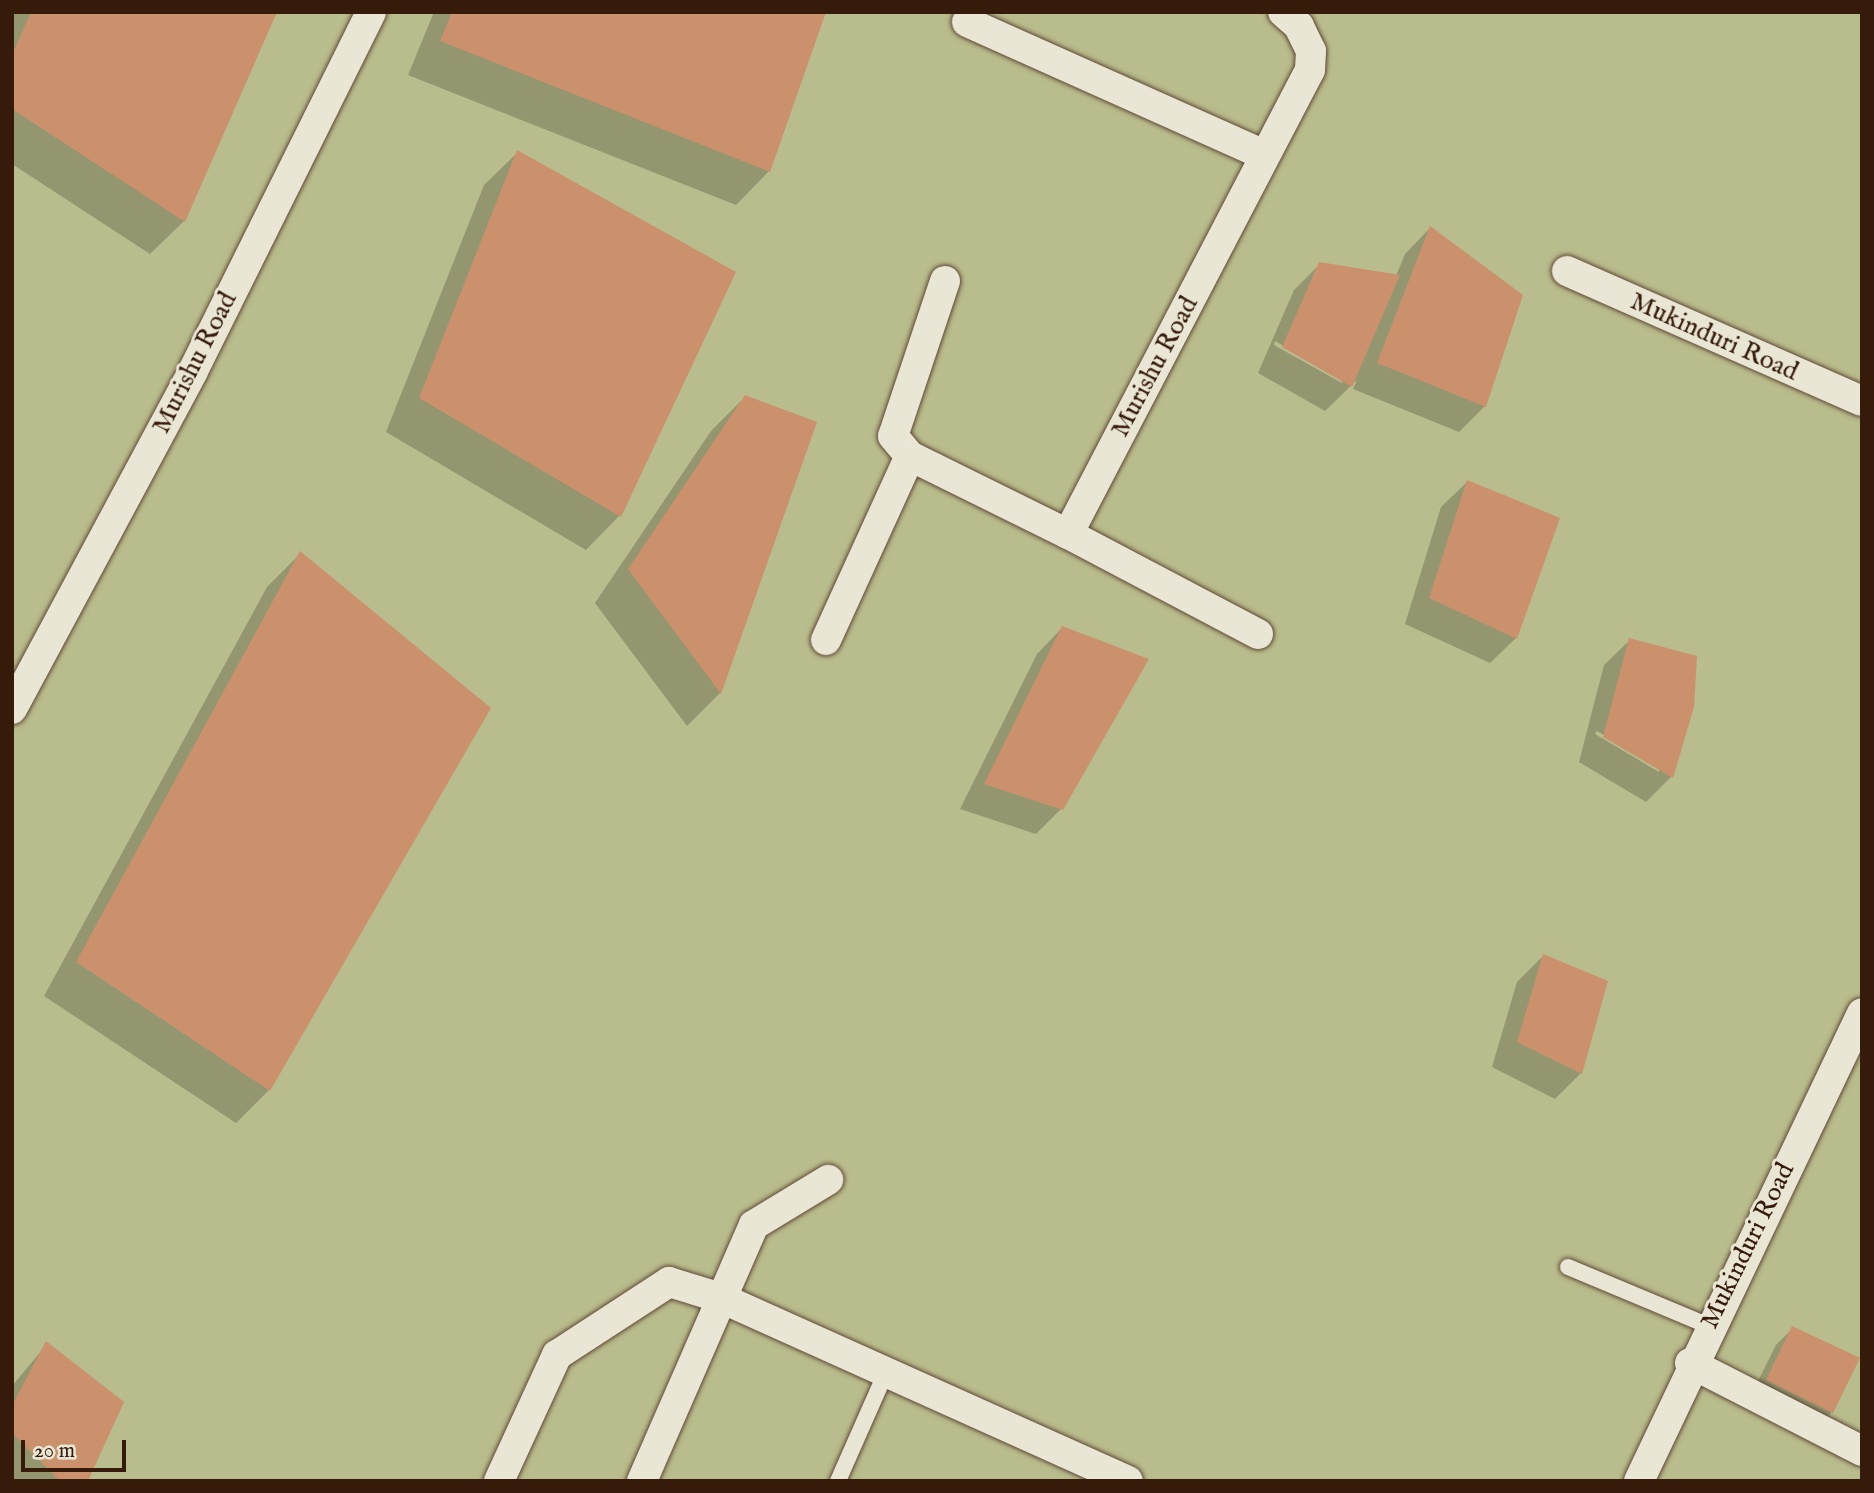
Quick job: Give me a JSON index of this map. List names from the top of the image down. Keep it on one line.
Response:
{"streets":{"street":["Mukinduri Road","Murishu Road"]},"scale_bar":"20 m"}
